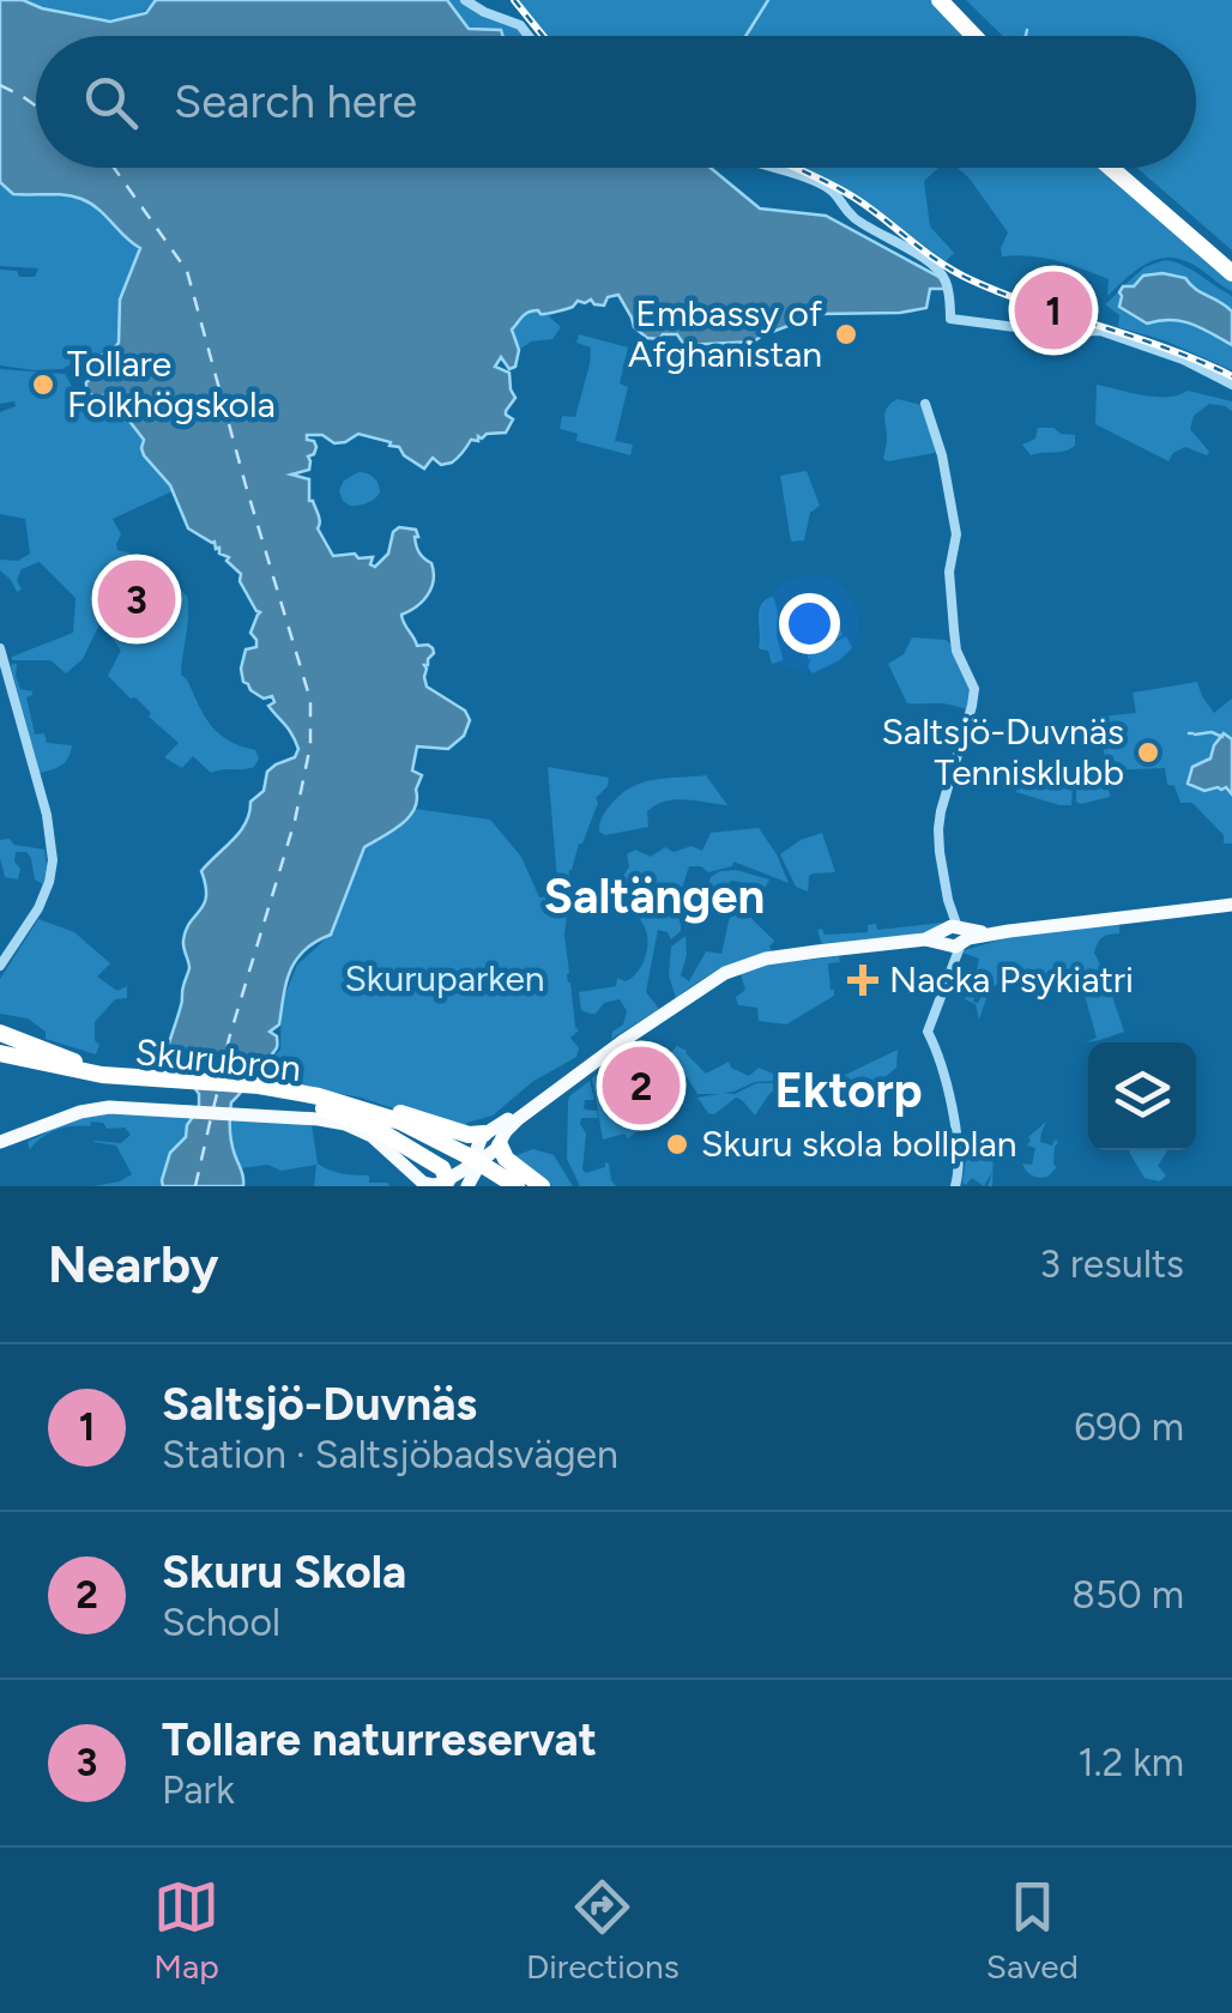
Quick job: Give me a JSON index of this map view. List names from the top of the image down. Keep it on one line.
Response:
{"streets":{"highway":["Skurubron"]},"districts":["Saltängen","Ektorp"],"parks":["Skuruparken"],"places":{"other":["Embassy of Afghanistan","Tollare Folkhögskola","Saltsjö-Duvnäs Tennisklubb","Skuru skola bollplan"],"health":["Nacka Psykiatri"]},"page":{"search":"Search here","pins":["1","3","2"],"heading":["Nearby","3 results"],"list":[{"mark":"1","name":"Saltsjö-Duvnäs","note":"Station · Saltsjöbadsvägen","value":"690 m"},{"mark":"2","name":"Skuru Skola","note":"School","value":"850 m"},{"mark":"3","name":"Tollare naturreservat","note":"Park","value":"1.2 km"}],"nav":["Map","Directions","Saved"]}}
